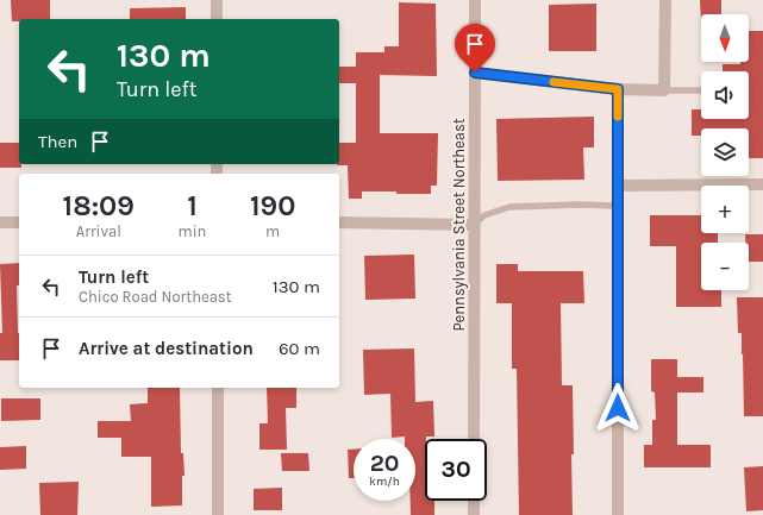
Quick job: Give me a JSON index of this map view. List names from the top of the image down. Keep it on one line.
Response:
{"streets":{"street":["Pennsylvania Street Northeast"]},"north":"bottom","page":{"map_buttons":["+","−"],"turn":["130 m","Turn left"],"then":"Then","eta":["18:09","Arrival","1","min","190","m"],"list":[{"name":"Turn left","note":"Chico Road Northeast","value":"130 m"},{"name":"Arrive at destination","value":"60 m"}],"speed":"20 km/h","limit":"30"}}
